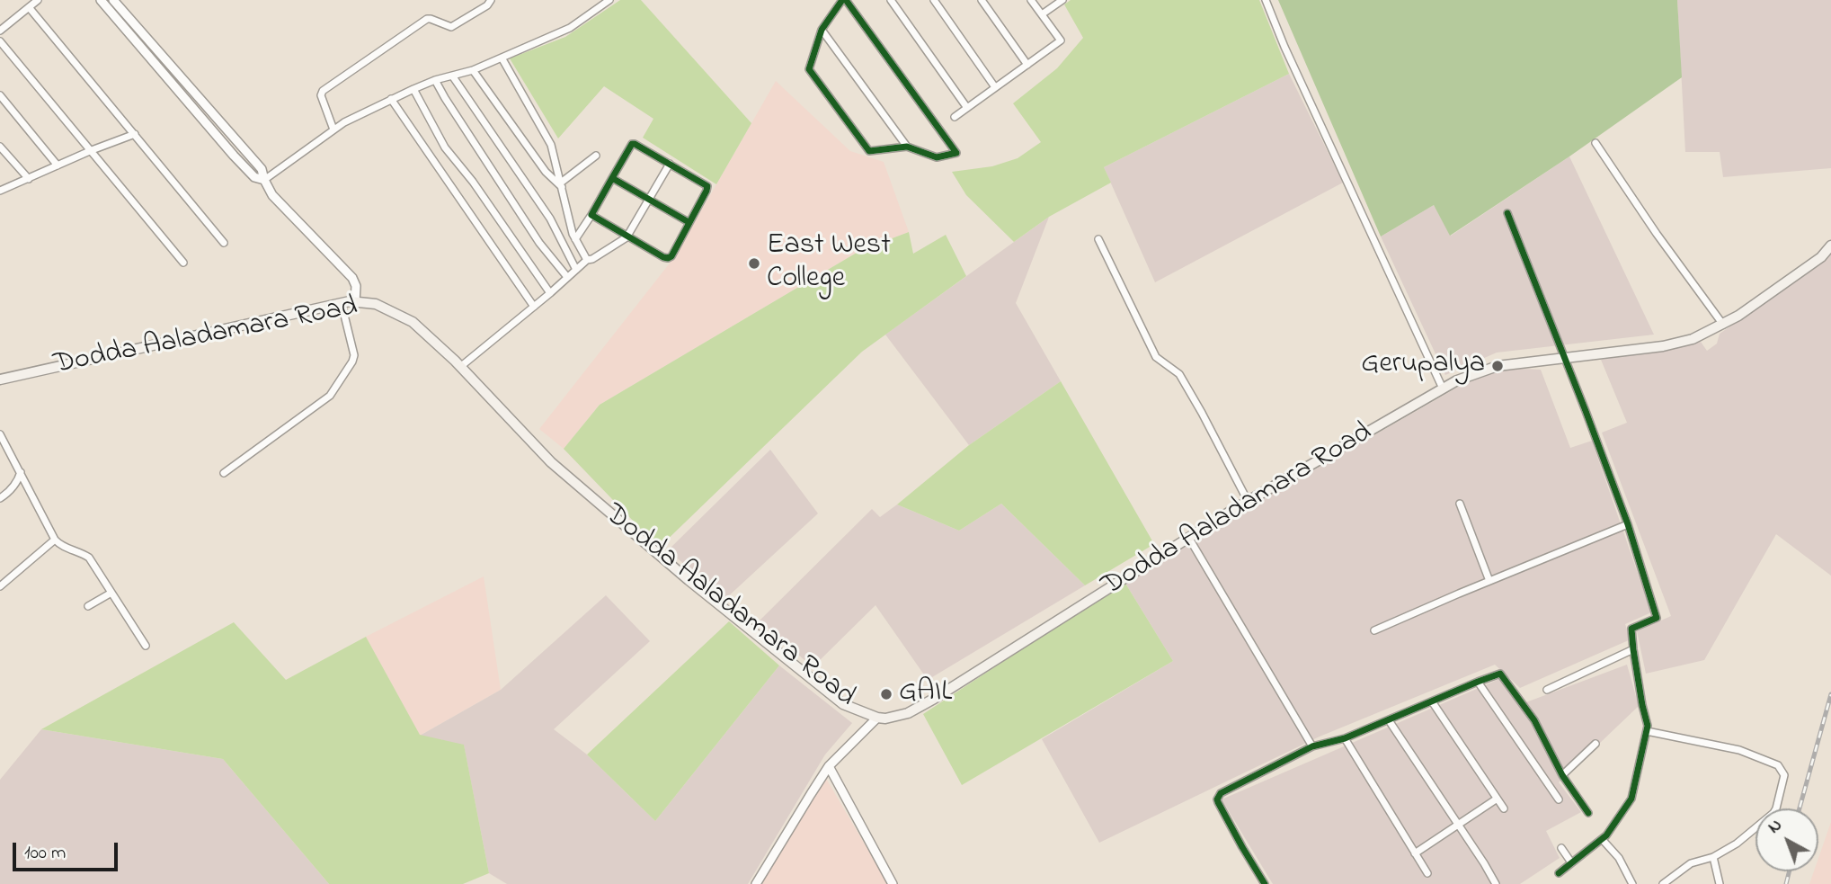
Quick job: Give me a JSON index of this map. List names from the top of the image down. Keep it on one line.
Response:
{"streets":{"main road":["Dodda Aaladamara Road"]},"places":["East West College","Gerupalya","GAIL"],"scale_bar":"100 m","north":"top left"}
